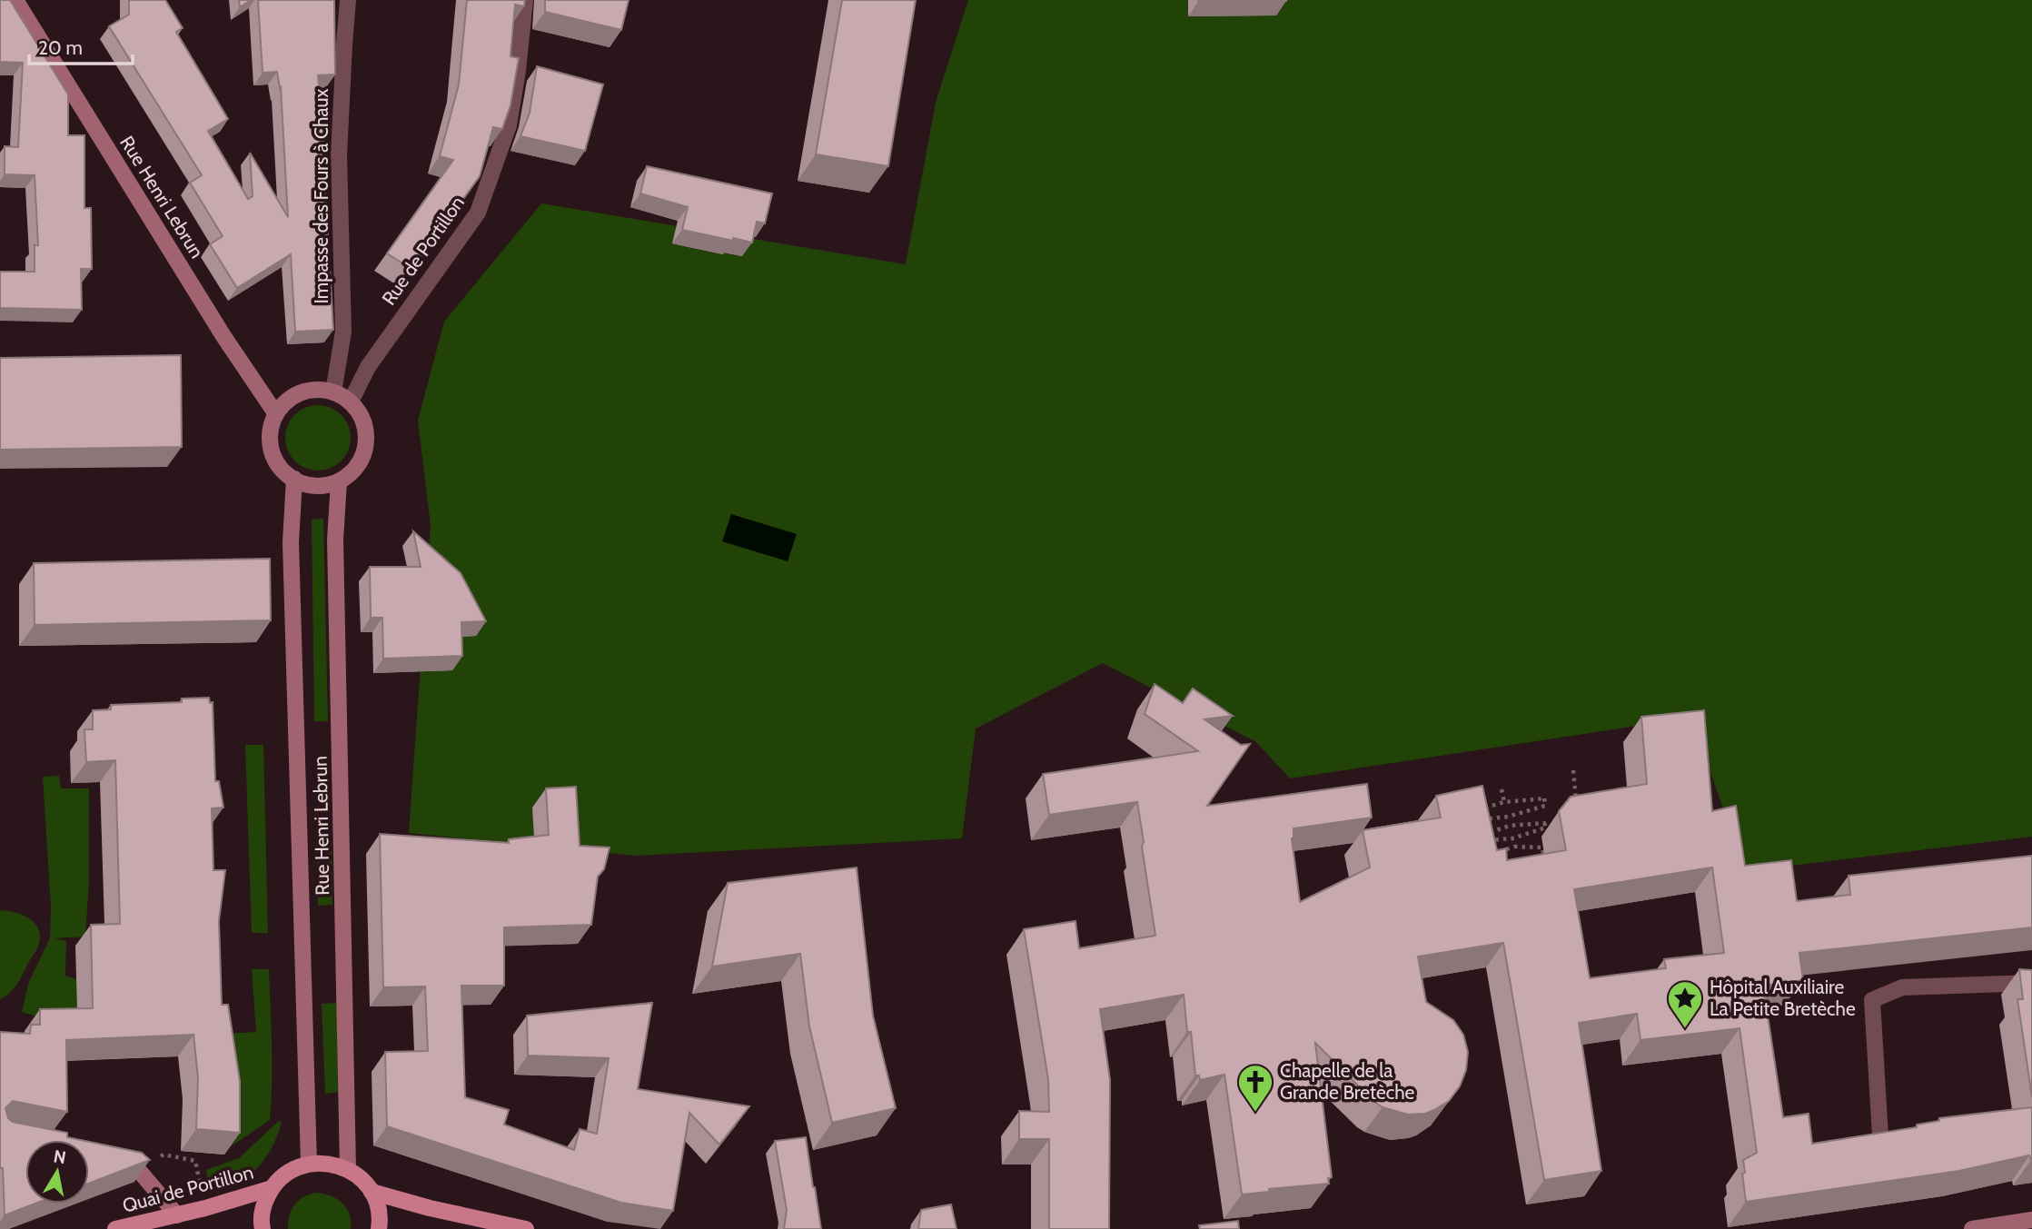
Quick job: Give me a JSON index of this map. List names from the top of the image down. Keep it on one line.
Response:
{"streets":{"main road":["Quai de Portillon"],"street":["Impasse des Fours à Chaux","Rue Henri Lebrun","Rue de Portillon"]},"crossings":[["Impasse des Fours à Chaux","Rue Henri Lebrun"],["Impasse des Fours à Chaux","Rue de Portillon"],["Rue Henri Lebrun","Rue de Portillon"]],"places":{"place":["Hôpital Auxiliaire La Petite Bretèche"],"church":["Chapelle de la Grande Bretèche"]},"scale_bar":"20 m","north":"top"}
